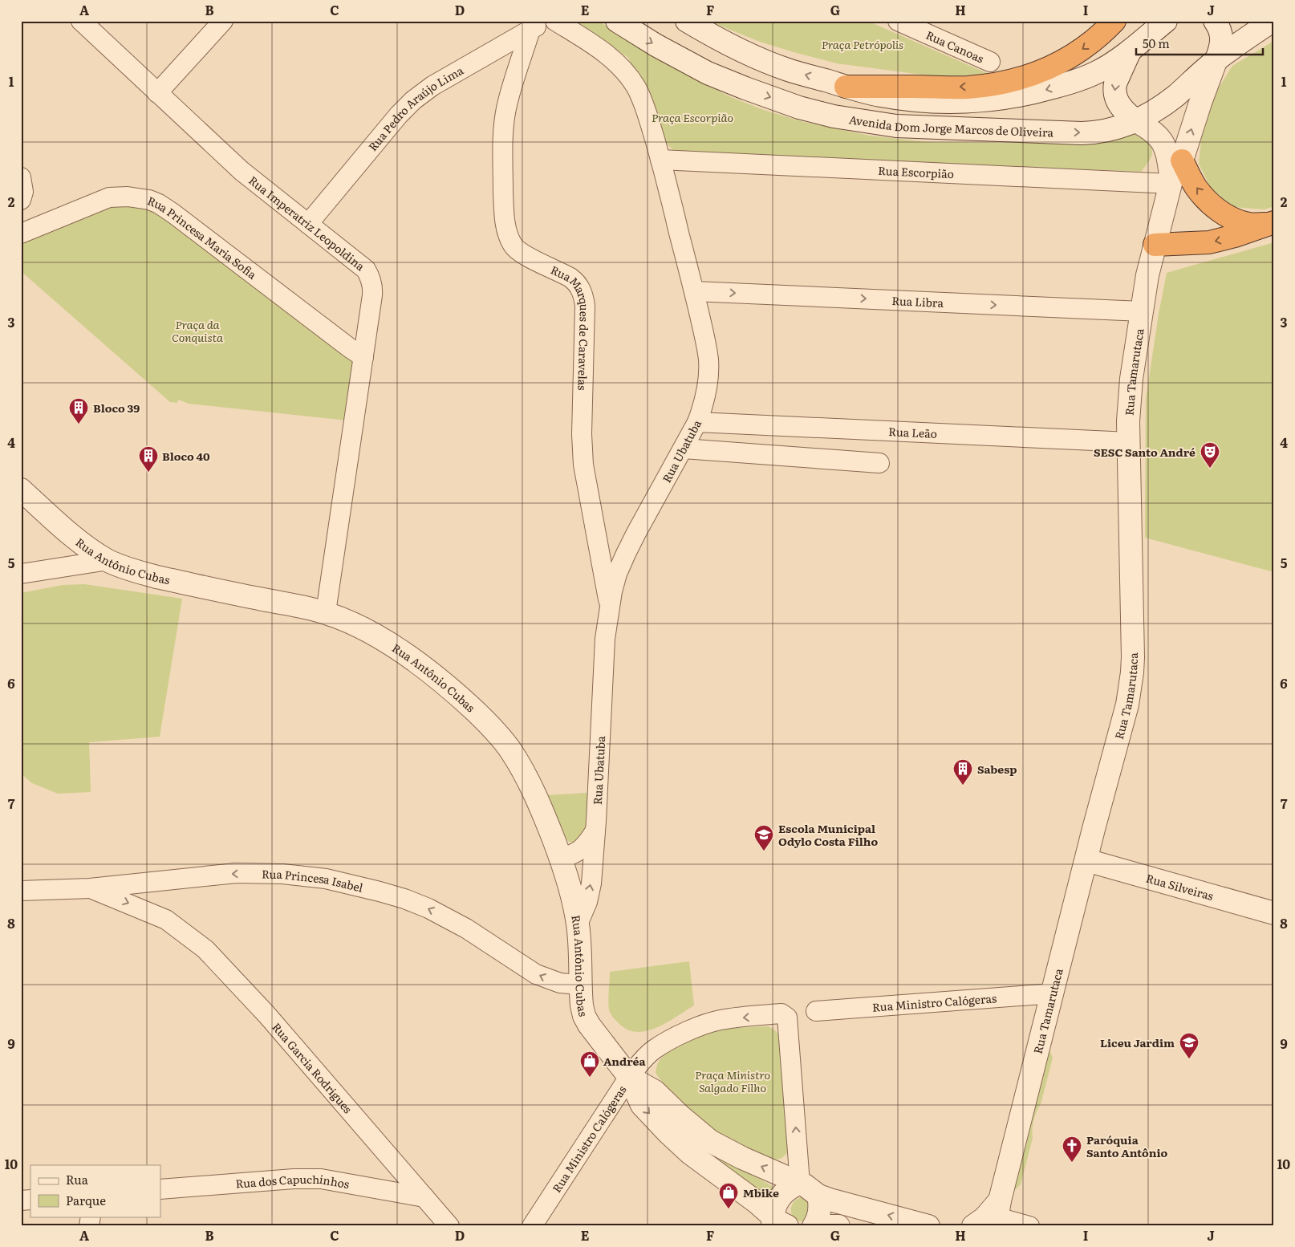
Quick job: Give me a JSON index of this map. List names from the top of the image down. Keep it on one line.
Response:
{"streets":{"street":["Rua Canoas","Rua Pedro Araújo Lima","Avenida Dom Jorge Marcos de Oliveira","Rua Escorpião","Rua Imperatriz Leopoldina","Rua Princesa Maria Sofia","Rua Libra","Rua Marques de Caravelas","Rua Tamarutaca","Rua Leão","Rua Ubatuba","Rua Antônio Cubas","Rua Princesa Isabel","Rua Silveiras","Rua Ministro Calógeras","Rua Garcia Rodrigues","Rua dos Capuchinhos"]},"crossings":[["Rua Pedro Araújo Lima","Rua Imperatriz Leopoldina"],["Rua Pedro Araújo Lima","Rua Marques de Caravelas"],["Avenida Dom Jorge Marcos de Oliveira","Rua Tamarutaca"],["Rua Escorpião","Rua Tamarutaca"],["Rua Escorpião","Rua Ubatuba"],["Rua Imperatriz Leopoldina","Rua Princesa Maria Sofia"],["Rua Imperatriz Leopoldina","Rua Antônio Cubas"],["Rua Libra","Rua Tamarutaca"],["Rua Libra","Rua Ubatuba"],["Rua Marques de Caravelas","Rua Ubatuba"],["Rua Tamarutaca","Rua Leão"],["Rua Tamarutaca","Rua Silveiras"],["Rua Tamarutaca","Rua Ministro Calógeras"],["Rua Leão","Rua Ubatuba"],["Rua Ubatuba","Rua Antônio Cubas"],["Rua Antônio Cubas","Rua Princesa Isabel"],["Rua Antônio Cubas","Rua Ministro Calógeras"],["Rua Princesa Isabel","Rua Garcia Rodrigues"],["Rua Garcia Rodrigues","Rua dos Capuchinhos"]],"one_way":["Rua Princesa Isabel"],"parks":["Praça Petrópolis","Praça Escorpião","Praça da Conquista","Praça Ministro Salgado Filho"],"places":{"building":["Bloco 39","Bloco 40","Sabesp"],"theatre":["SESC Santo André"],"school or university":["Escola Municipal Odylo Costa Filho","Liceu Jardim"],"shop":["Andréa","Mbike"],"church":["Paróquia Santo Antônio"]},"legend":["Rua","Parque"],"scale_bar":"50 m","grid":{"columns":["A","B","C","D","E","F","G","H","I","J"],"rows":["1","2","3","4","5","6","7","8","9","10"]}}
